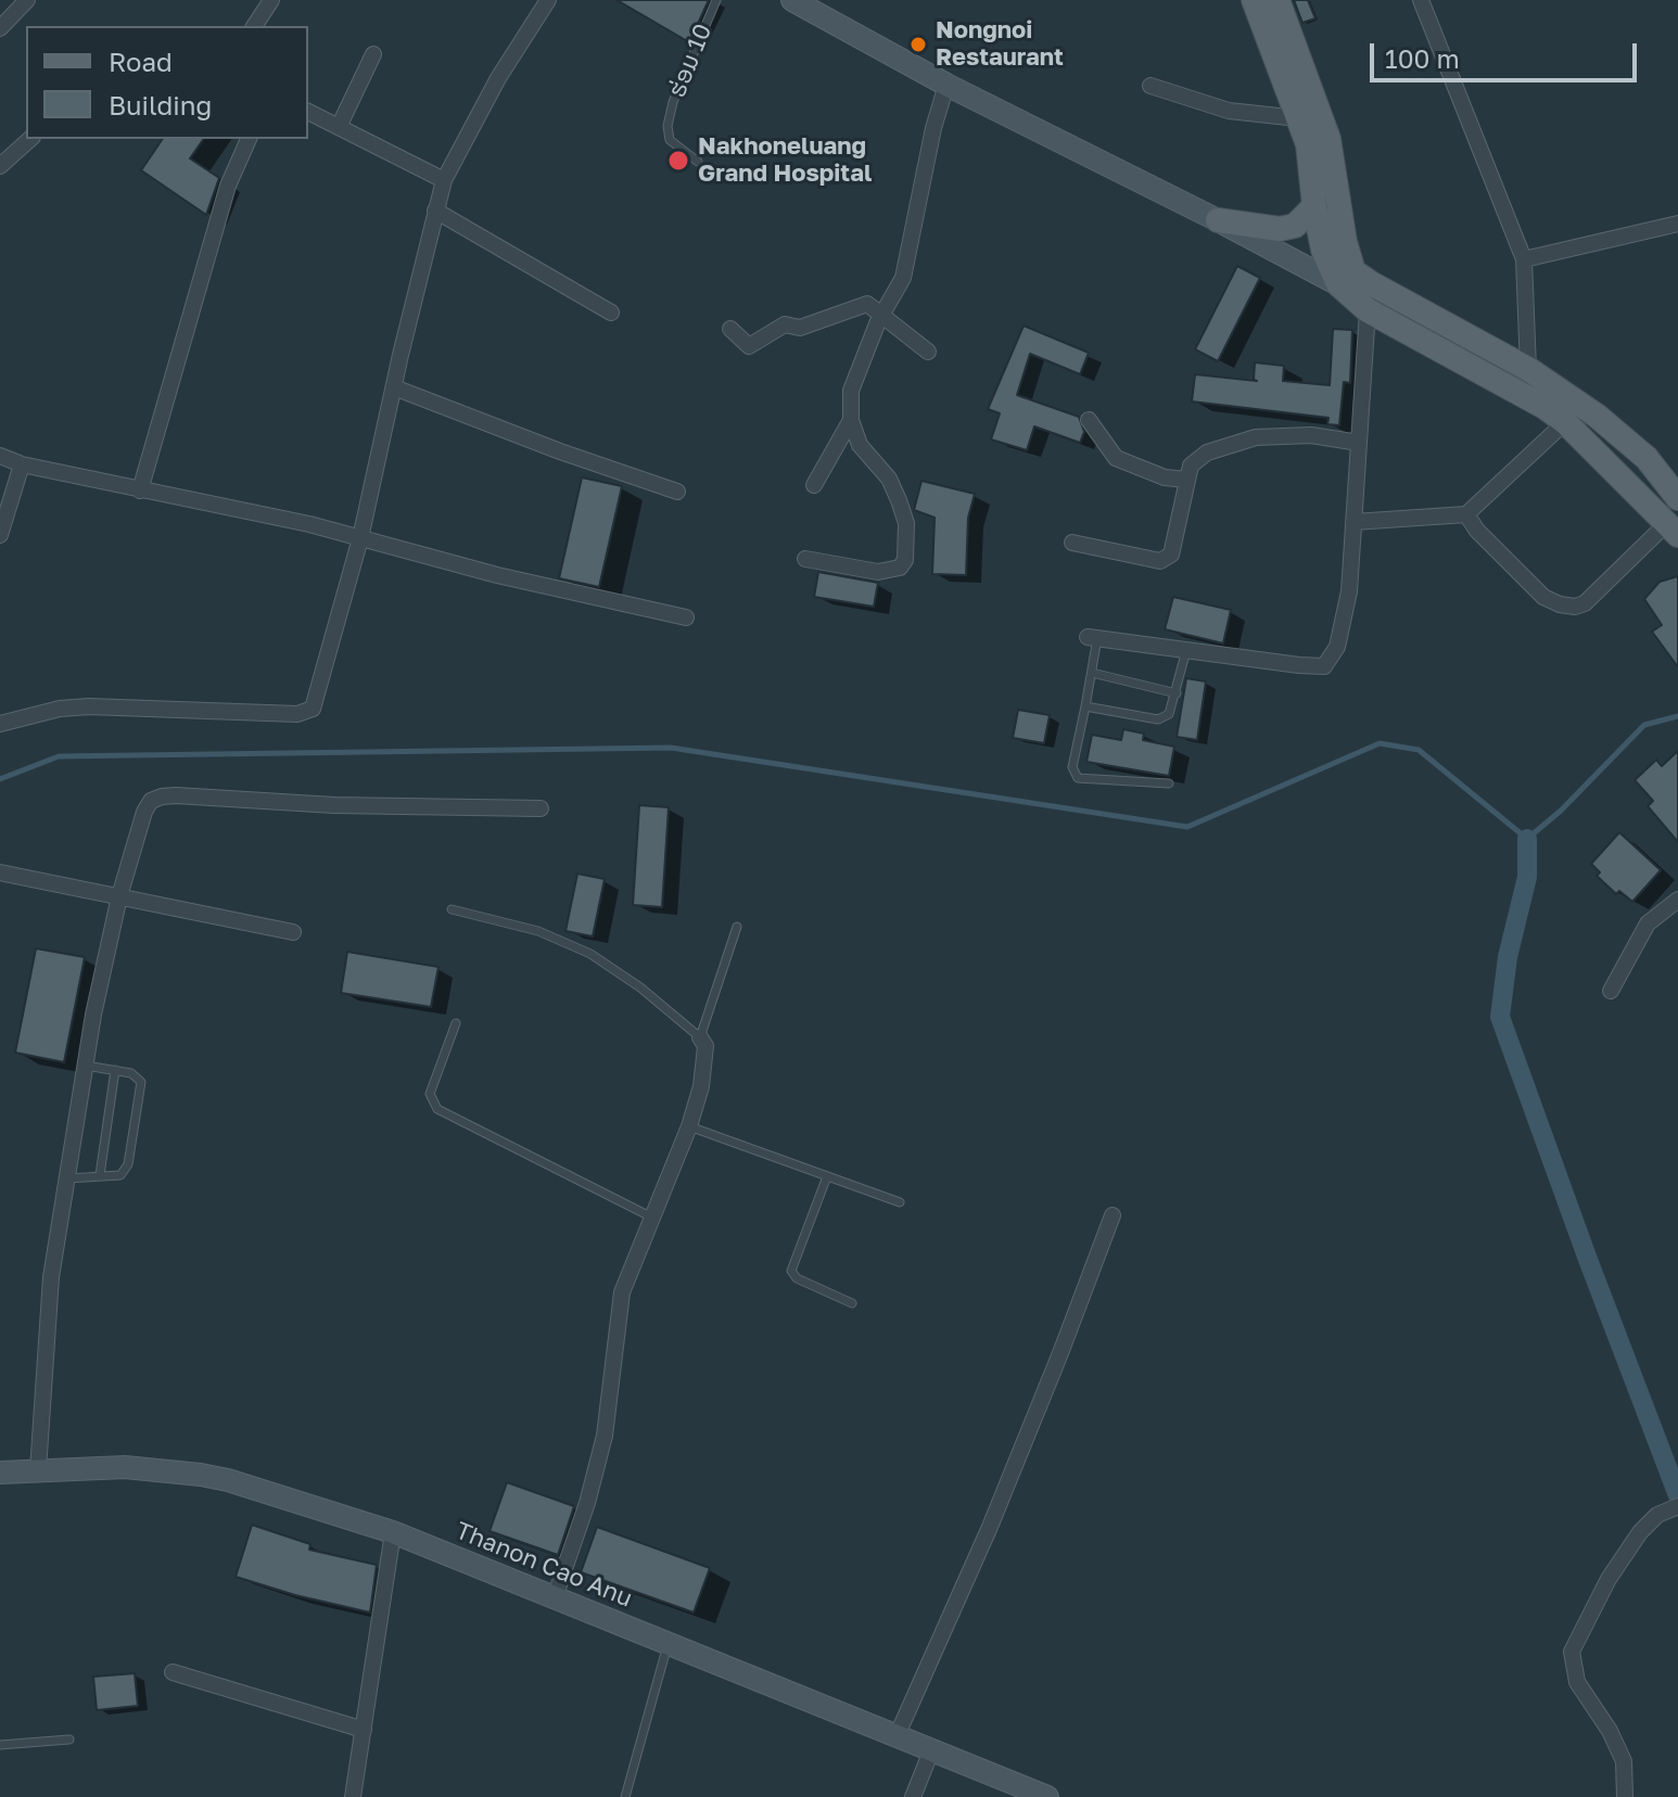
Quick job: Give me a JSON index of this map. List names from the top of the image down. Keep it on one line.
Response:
{"streets":{"street":["Thanon Cao Anu"],"lane":["ຮ່ອມ 10"]},"places":["Nongnoi Restaurant","Nakhoneluang Grand Hospital"],"legend":["Road","Building"],"scale_bar":"100 m"}
